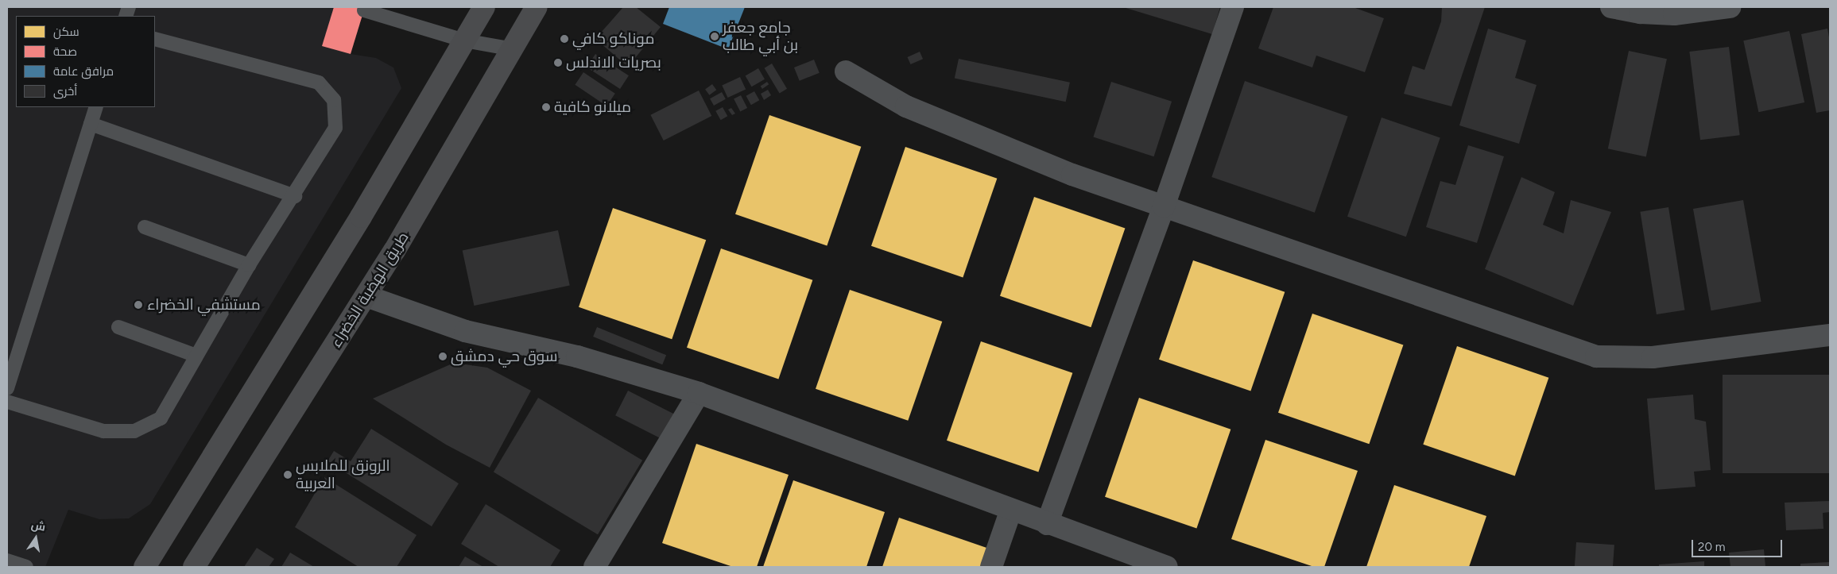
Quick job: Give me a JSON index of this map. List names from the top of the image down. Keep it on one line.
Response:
{"streets":{"main road":["طريق الهضبة الخضراء"]},"places":["جامع جعفر بن أبي طالب","موناكو كافي","بصريات الاندلس","ميلانو كافية","مستشفي الخضراء","سوق حي دمشق","الرونق للملابس العربية"],"legend":["سكن","صحة","مرافق عامة","أخرى"],"scale_bar":"20 m","north":"top"}
